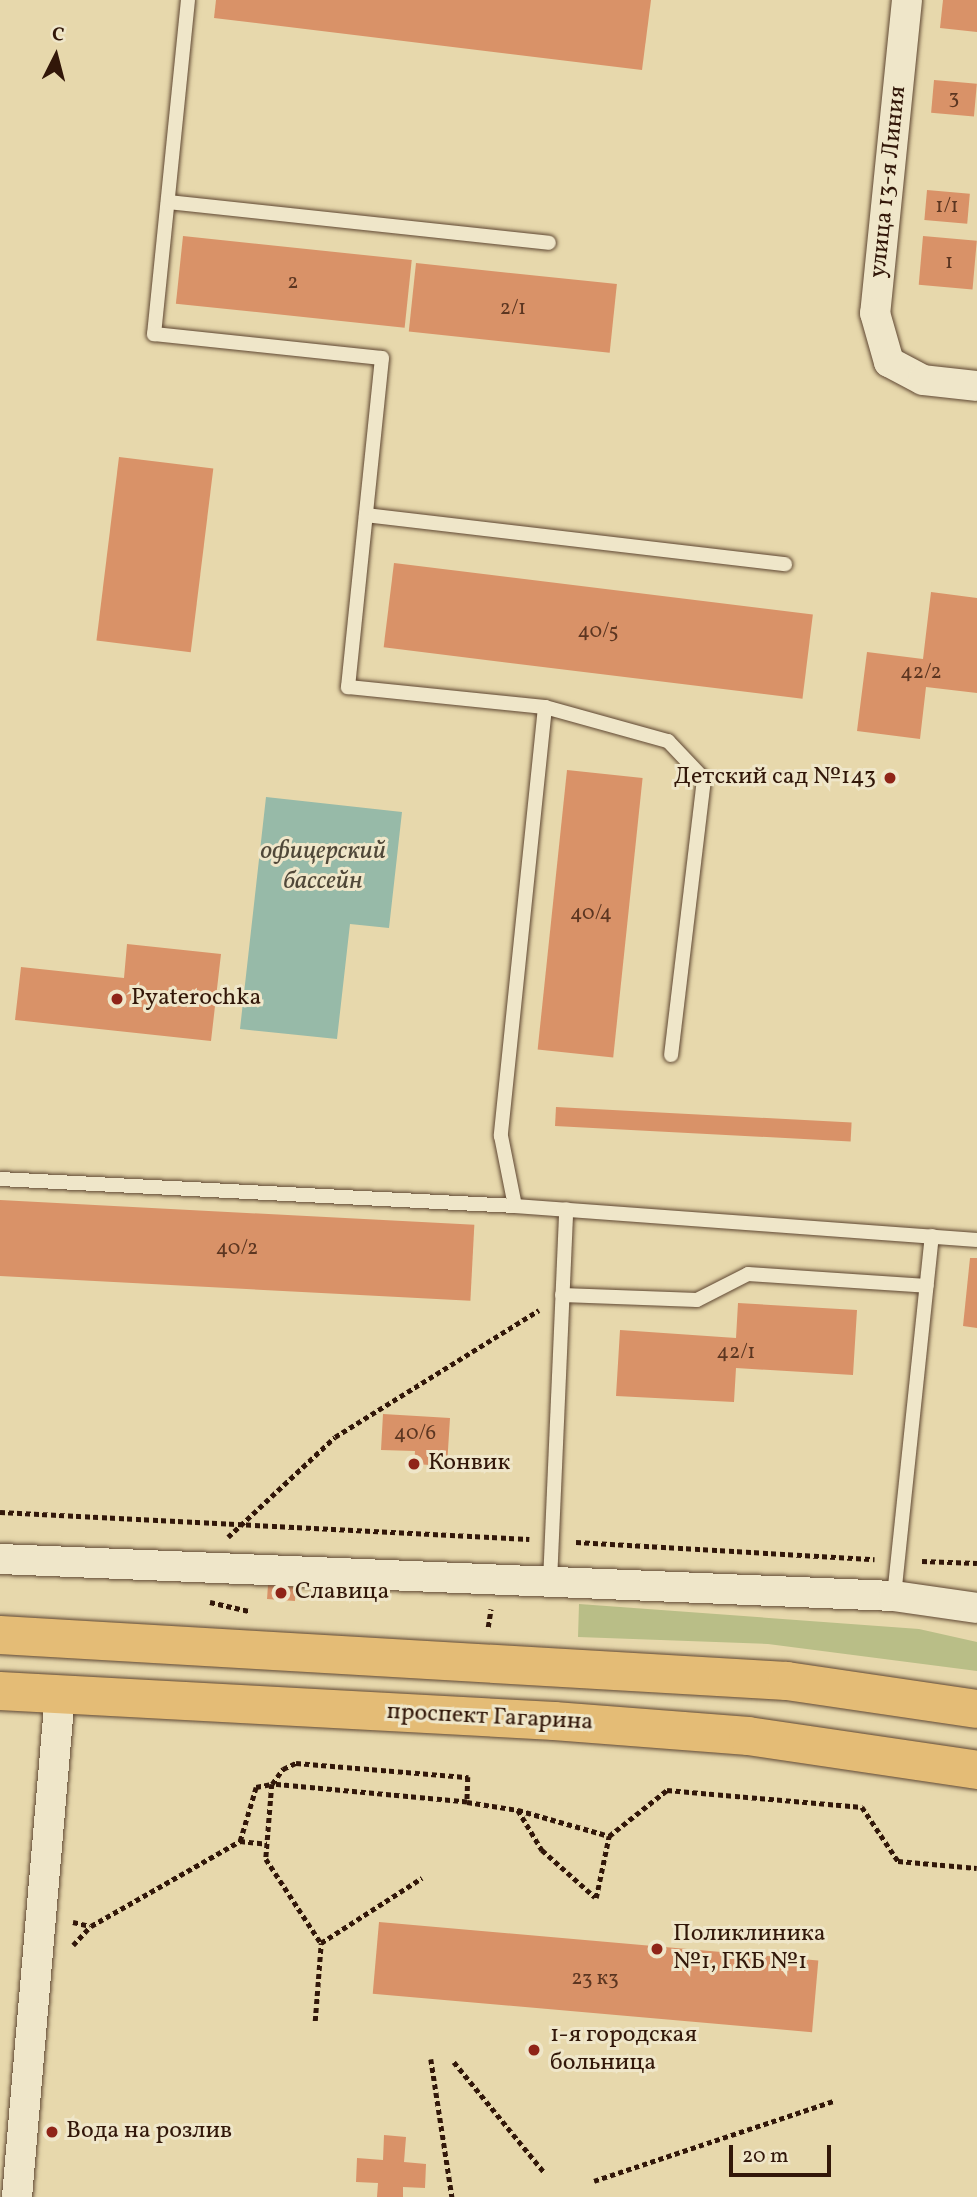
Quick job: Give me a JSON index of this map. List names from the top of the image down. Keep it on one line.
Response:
{"streets":{"main road":["проспект Гагарина"],"street":["улица 13-я Линия"]},"water":["офицерский бассейн"],"places":["Детский сад №143","Pyaterochka","Конвик","Славица","Поликлиника №1, ГКБ №1","1-я городская больница","Вода на розлив"],"house_numbers":["3","1/1","1","2","2/1","40/5","42/2","40/4","40/2","42/1","40/6","23 к3"],"scale_bar":"20 m","north":"top"}
